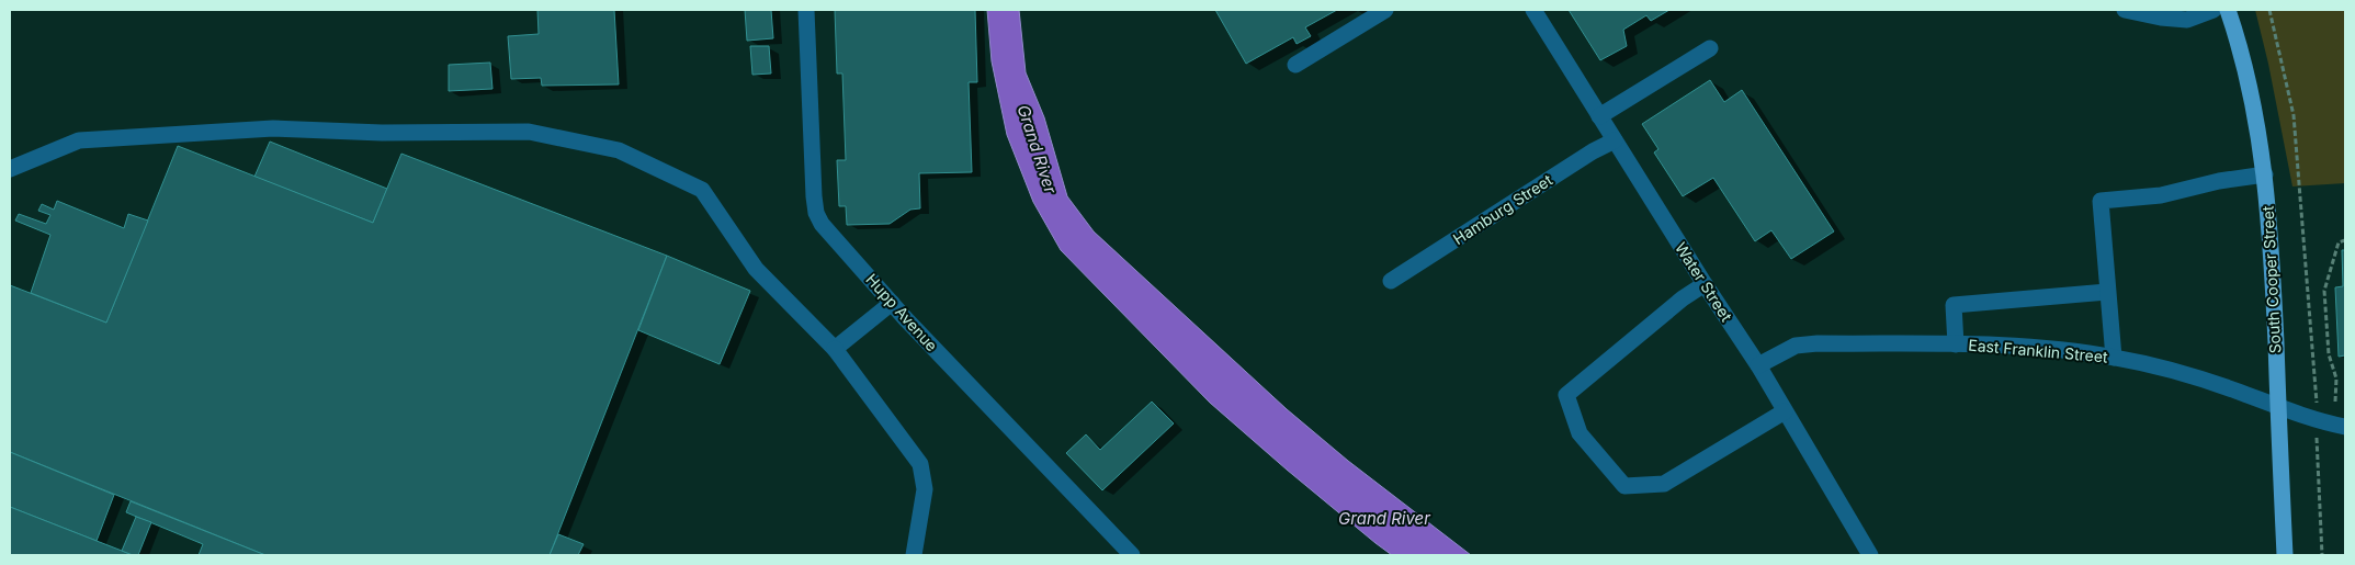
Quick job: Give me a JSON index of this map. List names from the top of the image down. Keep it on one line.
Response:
{"streets":{"main road":["South Cooper Street"],"street":["Hamburg Street","Water Street","Hupp Avenue","East Franklin Street"]},"crossings":[["Hamburg Street","Water Street"],["South Cooper Street","East Franklin Street"],["Water Street","East Franklin Street"]],"water":["Grand River"]}
